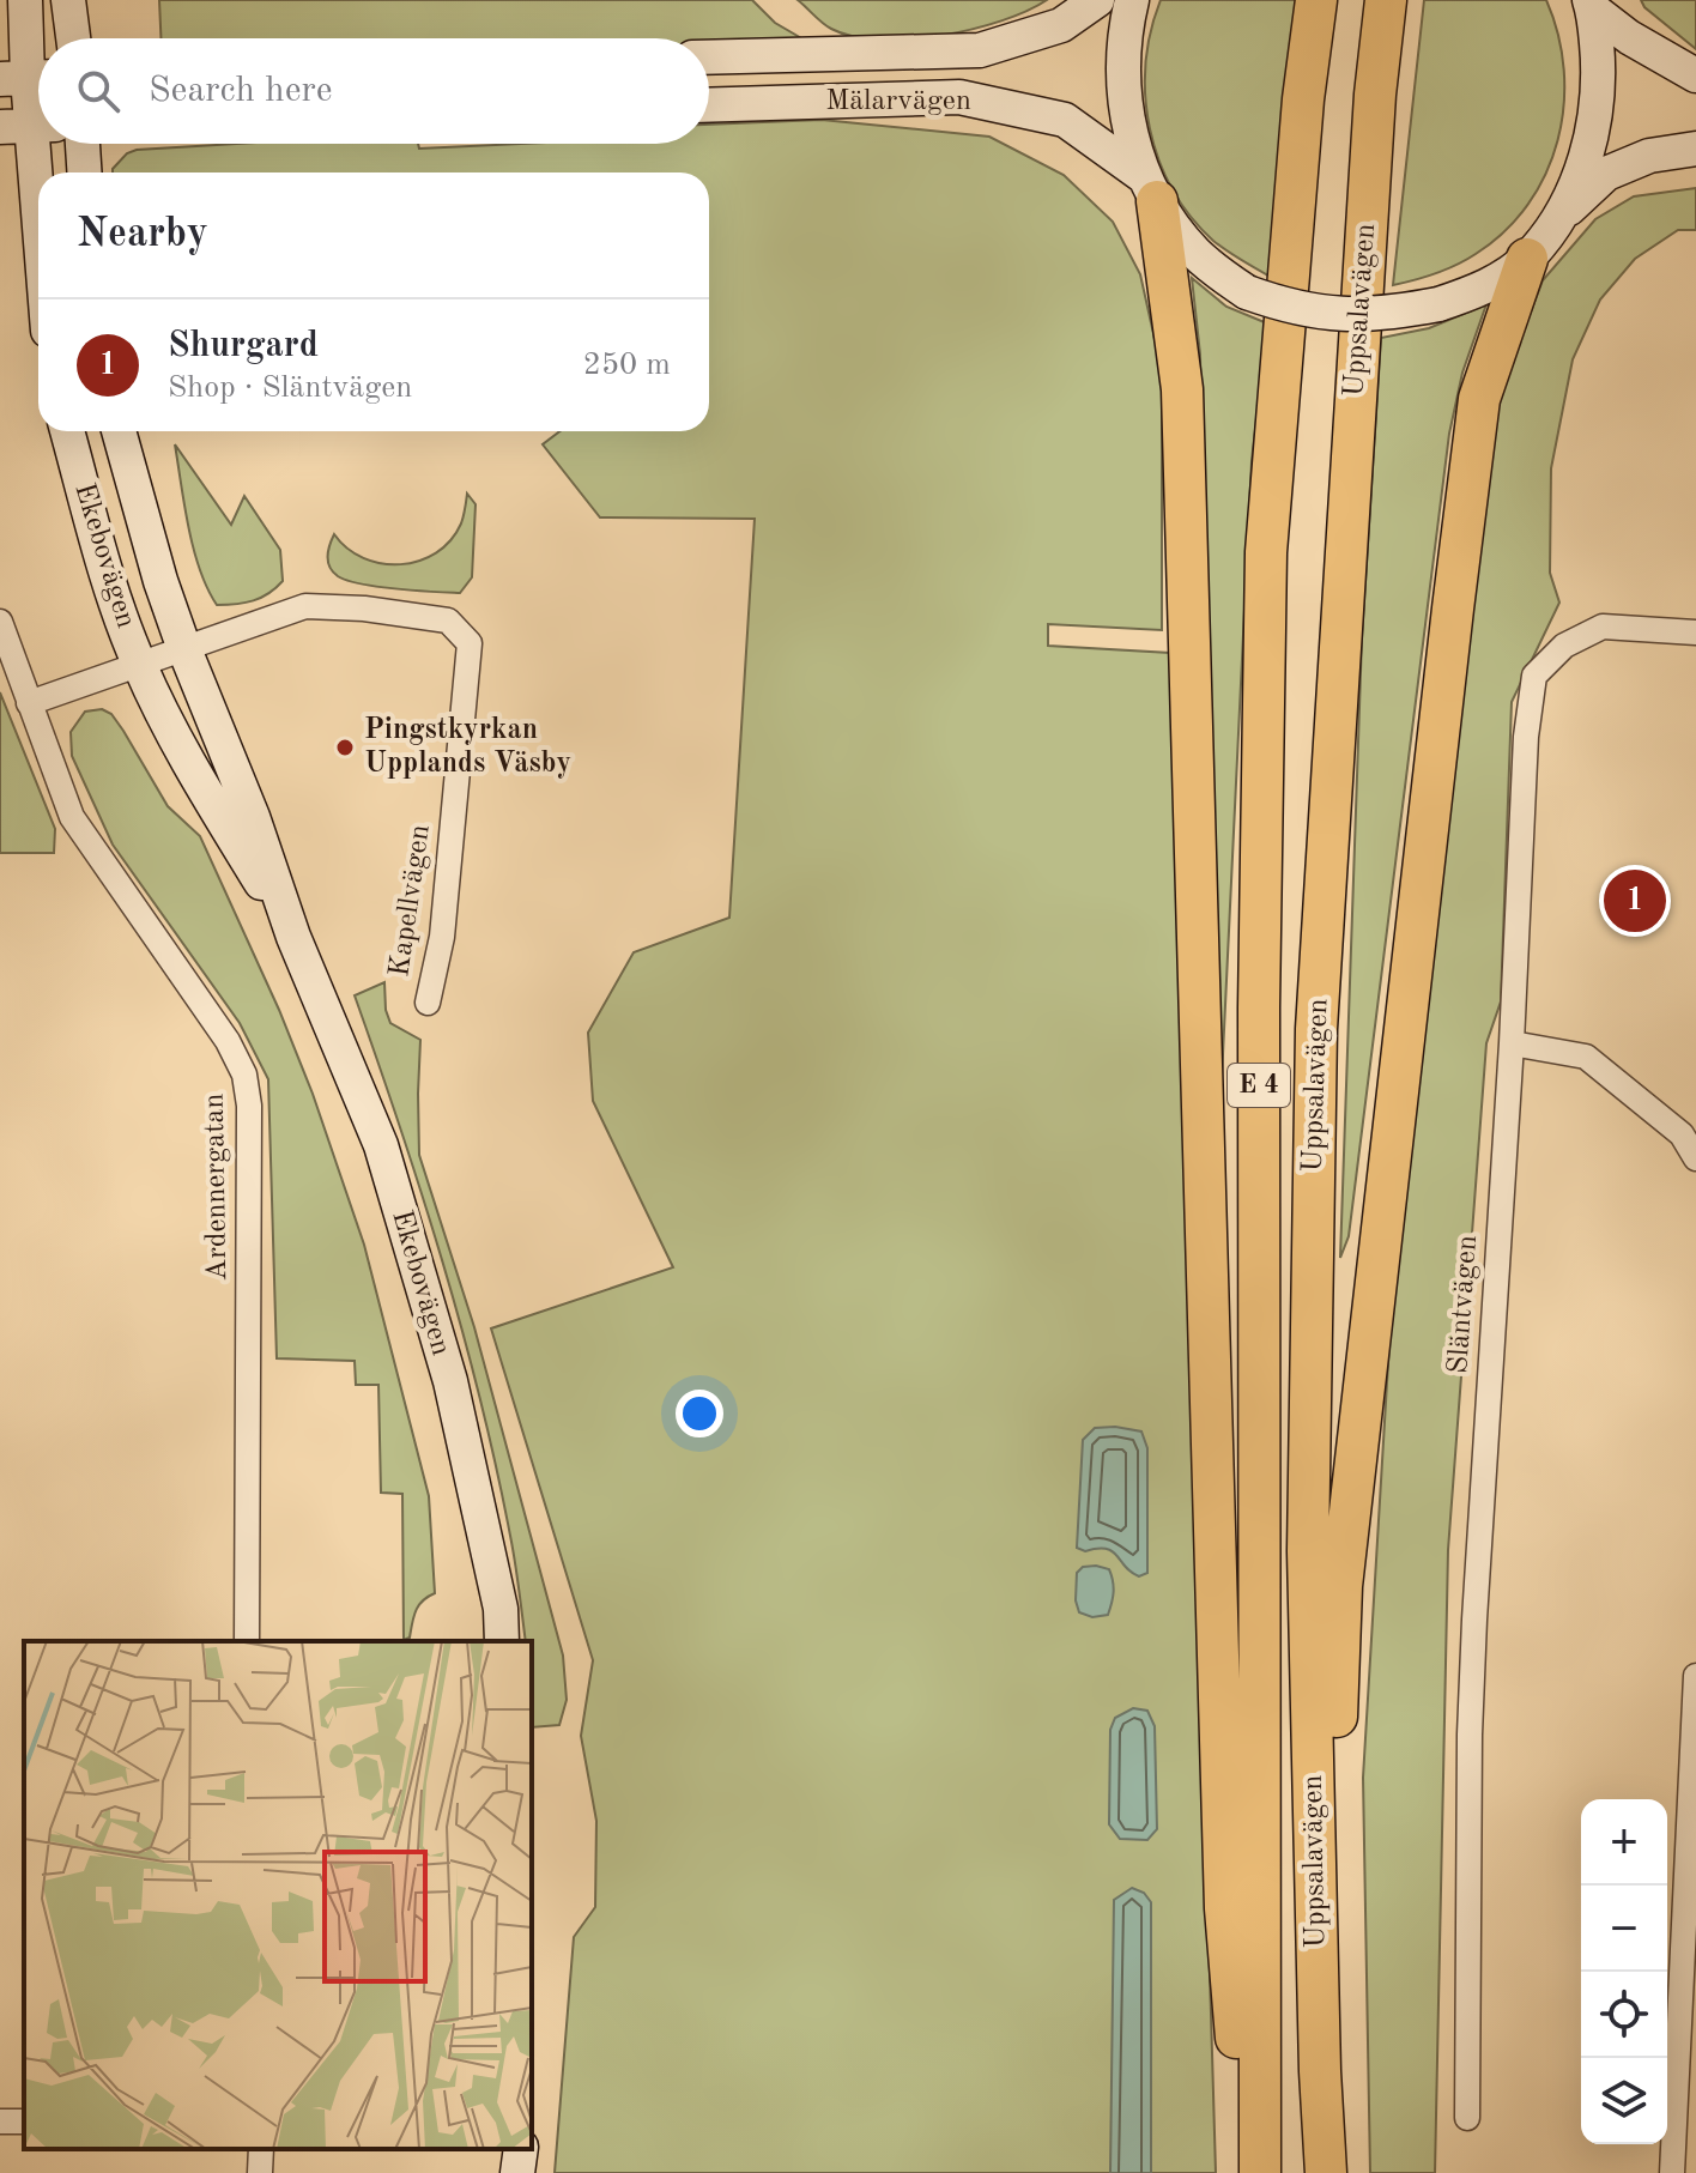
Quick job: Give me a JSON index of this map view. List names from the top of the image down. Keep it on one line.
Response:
{"streets":{"highway":["Uppsalavägen","E 4"],"street":["Mälarvägen","Ekebovägen","Kapellvägen","Ardennergatan","Släntvägen"]},"crossings":[["Ekebovägen","Kapellvägen"],["Kapellvägen","Ardennergatan"]],"places":["Pingstkyrkan Upplands Väsby"],"page":{"search":"Search here","heading":"Nearby","list":[{"mark":"1","name":"Shurgard","note":"Shop · Släntvägen","value":"250 m"}],"pins":"1","map_buttons":["+","−"]}}
